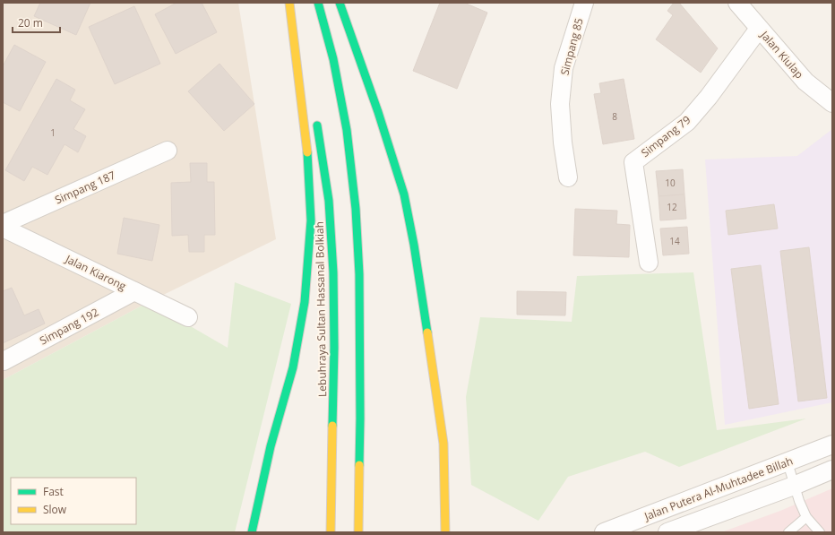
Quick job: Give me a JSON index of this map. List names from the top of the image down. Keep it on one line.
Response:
{"streets":{"highway":["Lebuhraya Sultan Hassanal Bolkiah"],"street":["Simpang 85","Jalan Kiulap","Simpang 79","Simpang 187","Jalan Kiarong","Simpang 192","Jalan Putera Al-Muhtadee Billah"]},"crossings":[["Jalan Kiulap","Simpang 79"],["Jalan Kiarong","Simpang 192"]],"house_numbers":["8","1","10","12","14"],"legend":["Fast","Slow"],"scale_bar":"20 m"}
